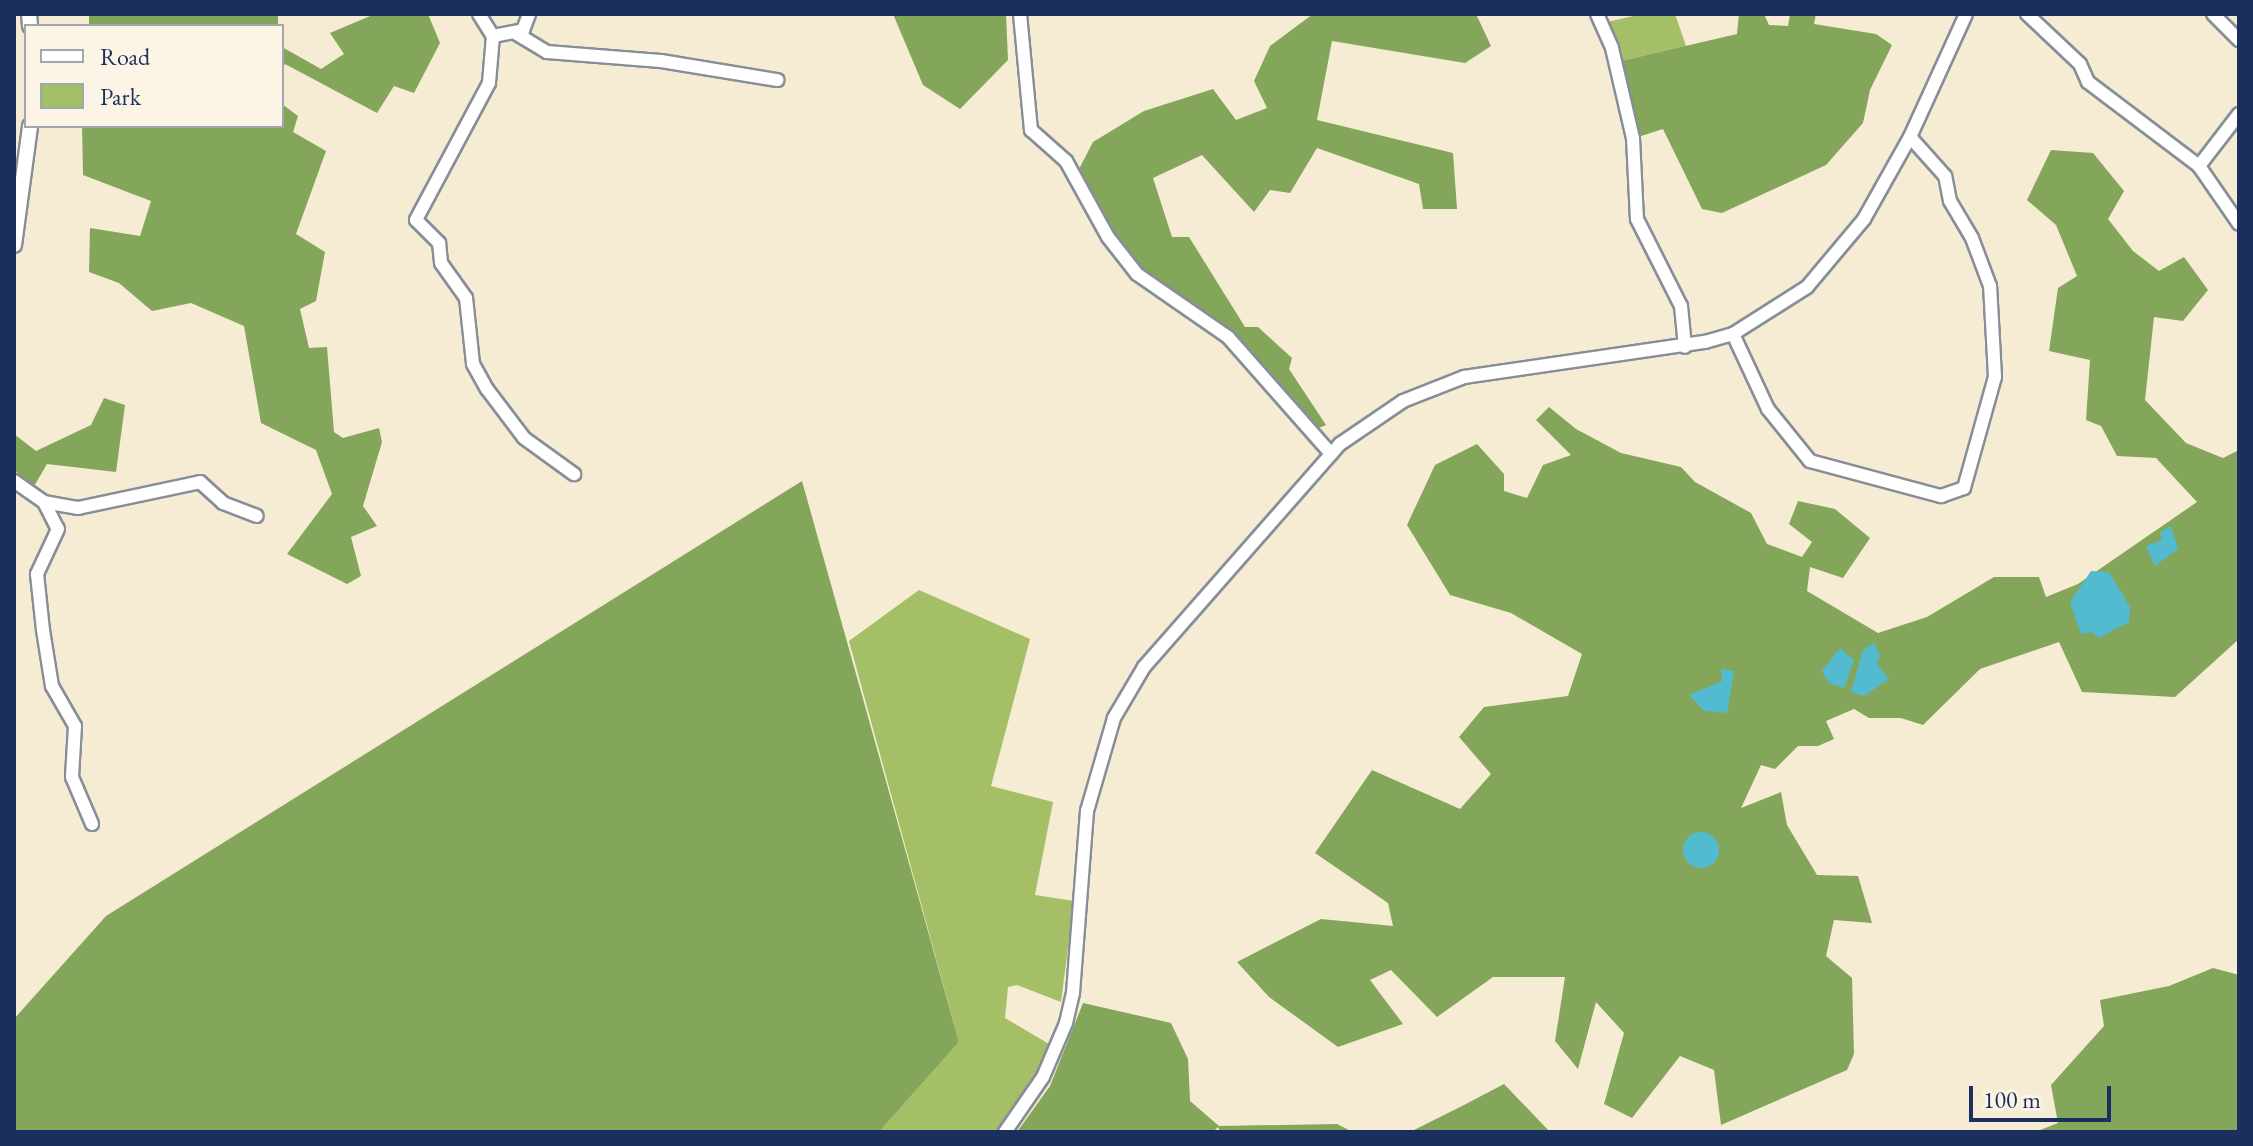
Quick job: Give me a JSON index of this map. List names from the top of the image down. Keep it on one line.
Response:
{"legend":["Road","Park"],"scale_bar":"100 m"}
